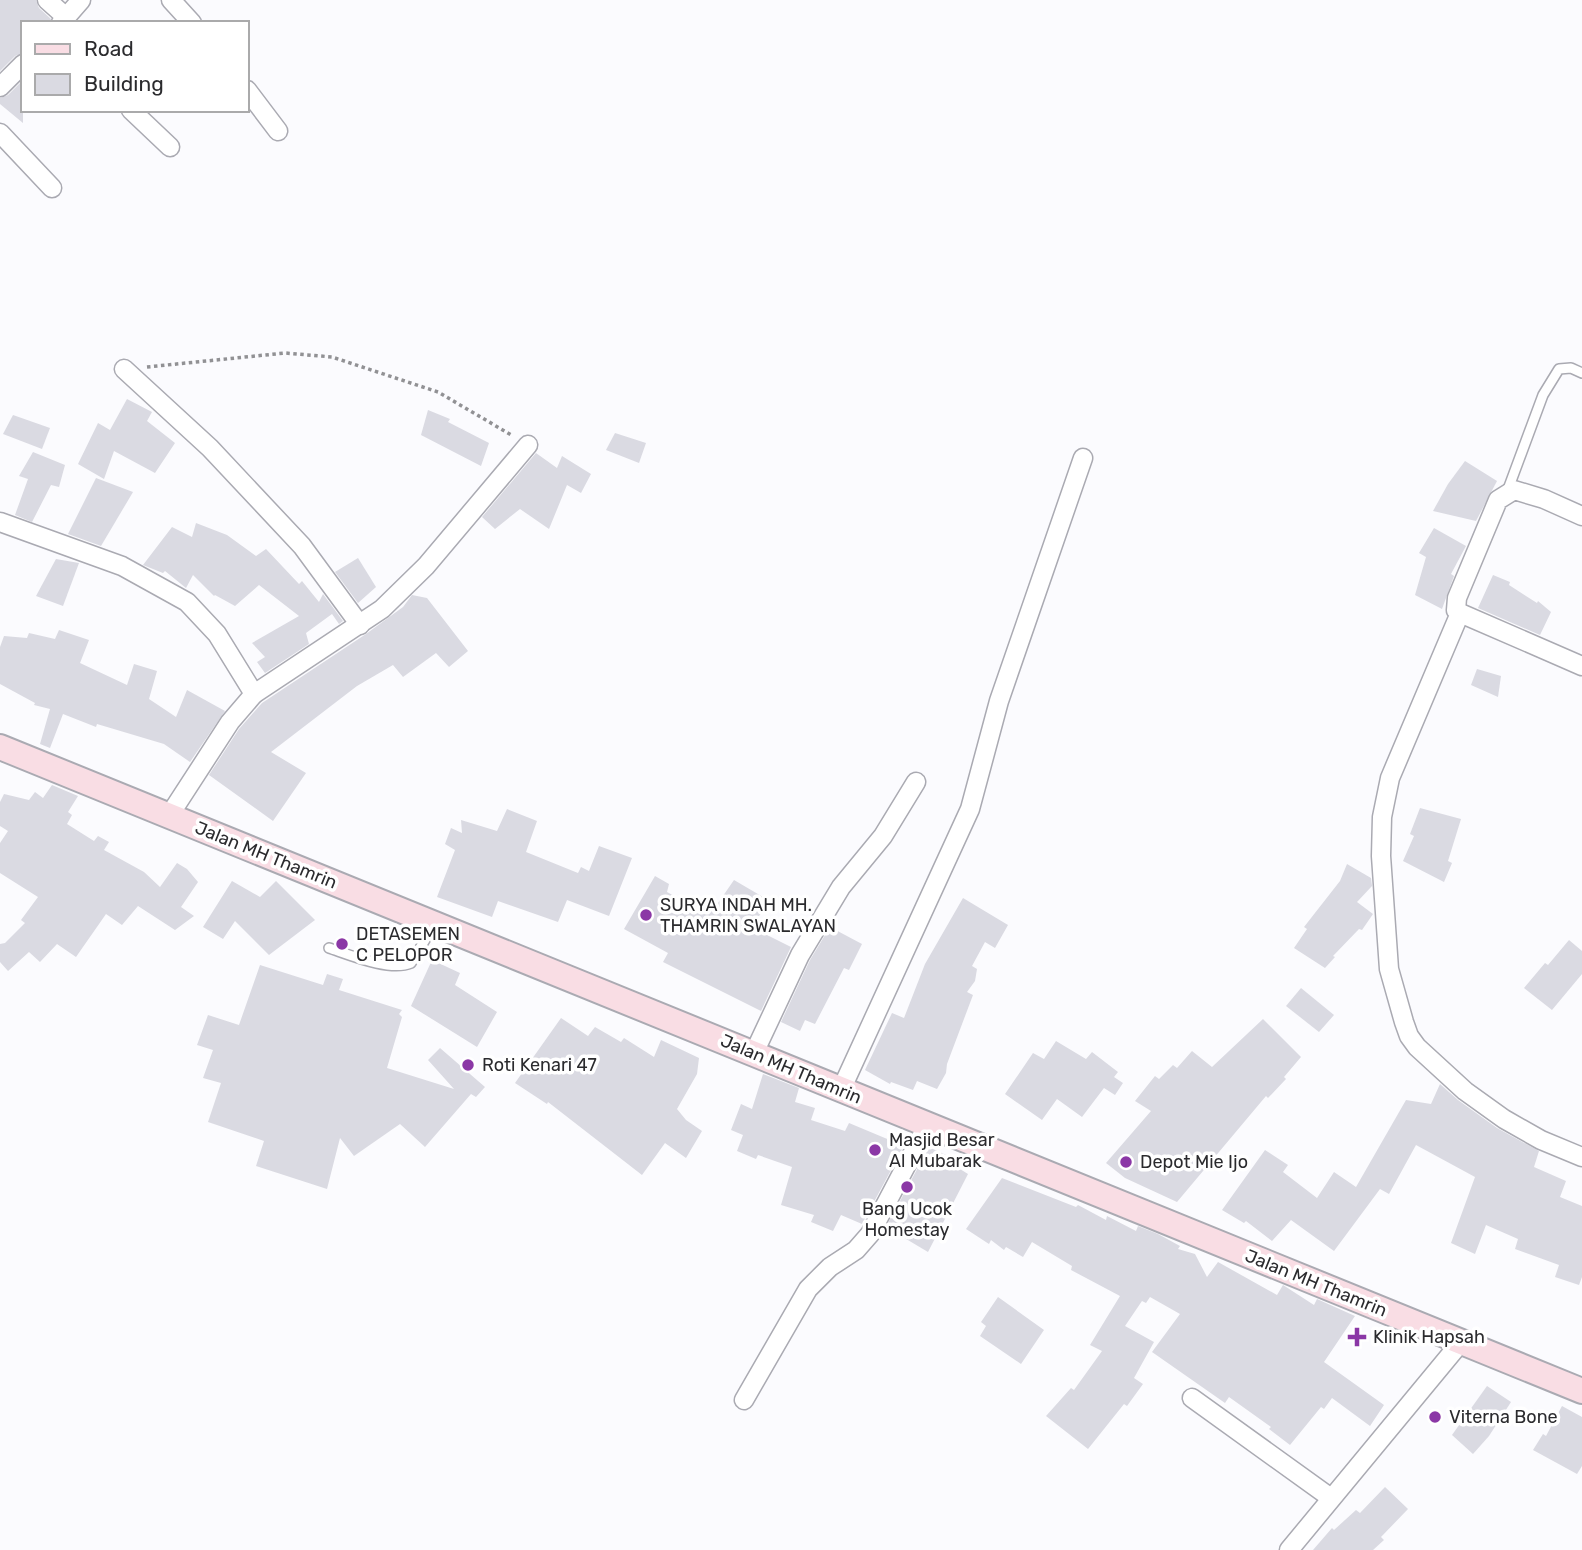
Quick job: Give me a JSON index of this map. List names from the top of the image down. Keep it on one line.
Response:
{"streets":{"main road":["Jalan MH Thamrin"]},"places":{"other":["SURYA INDAH MH. THAMRIN SWALAYAN","DETASEMEN C PELOPOR","Roti Kenari 47","Masjid Besar Al Mubarak","Depot Mie Ijo","Bang Ucok Homestay","Viterna Bone"],"health":["Klinik Hapsah"]},"legend":["Road","Building"]}
